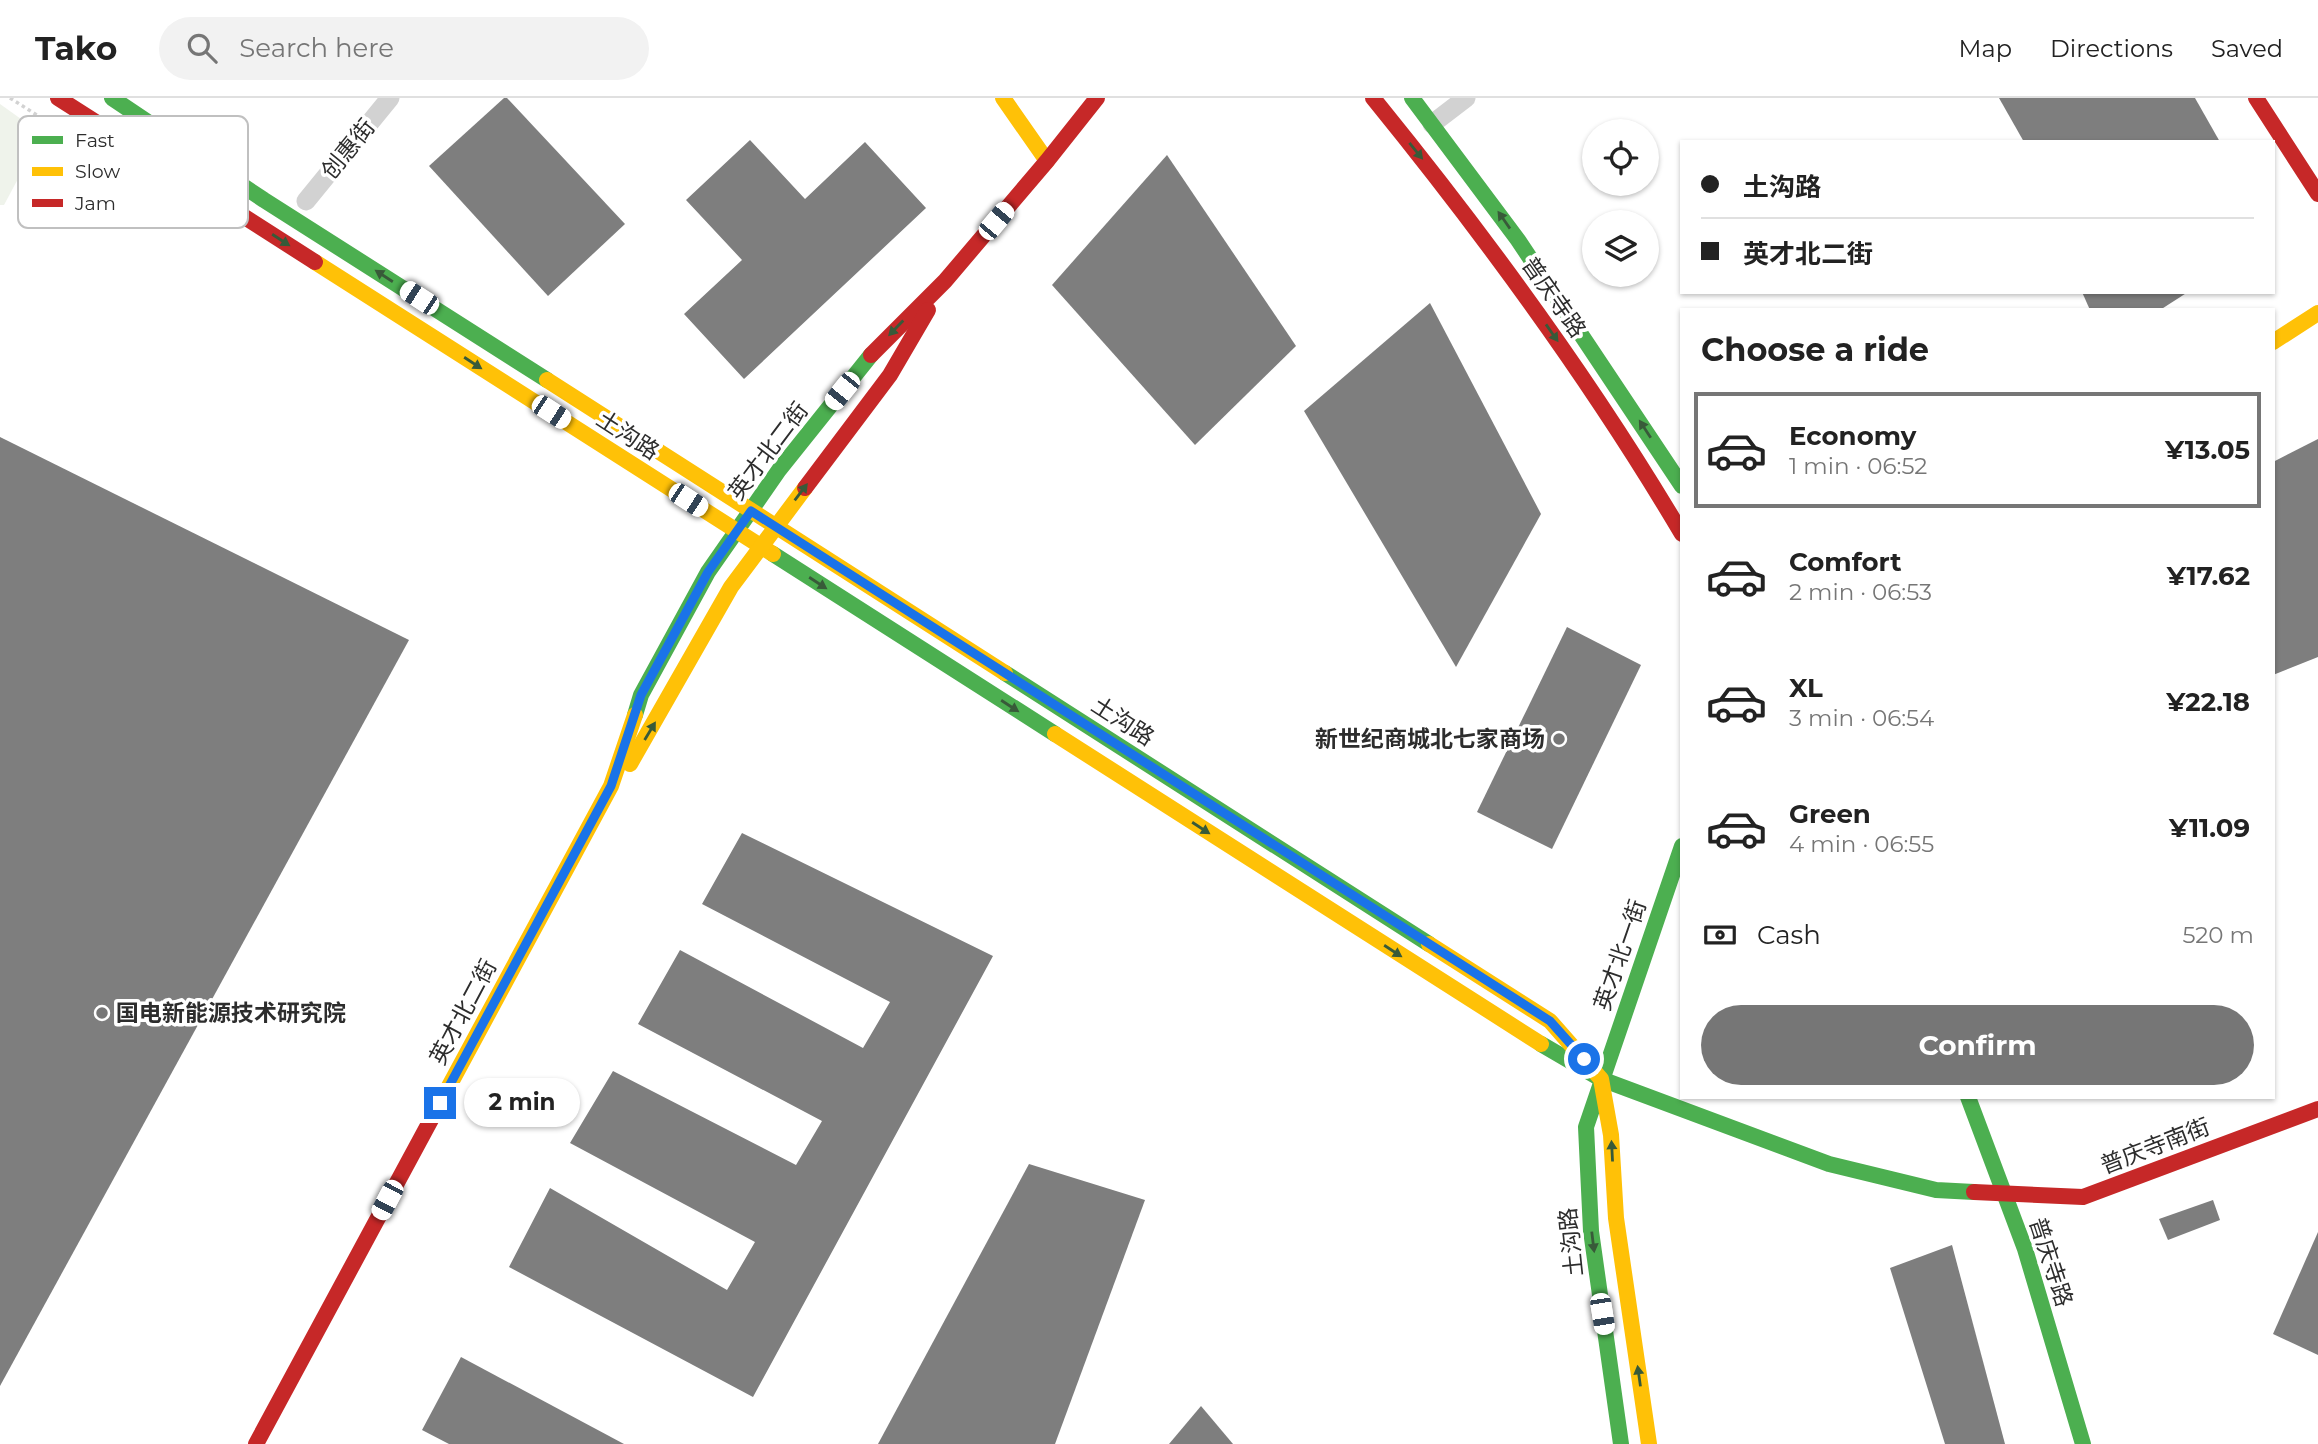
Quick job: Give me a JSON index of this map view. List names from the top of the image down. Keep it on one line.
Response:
{"streets":{"street":["创惠街","普庆寺路","土沟路","英才北二街","英才北一街","普庆寺南街"]},"crossings":[["普庆寺路","普庆寺南街"],["土沟路","英才北二街"],["土沟路","英才北一街"],["土沟路","普庆寺南街"],["英才北一街","普庆寺南街"]],"places":["新世纪商城北七家商场","国电新能源技术研究院"],"legend":["Fast","Slow","Jam"],"page":{"header":"Tako","search":"Search here","nav":["Map","Directions","Saved"],"banner":["土沟路","英才北二街"],"heading":"Choose a ride","list":[{"name":"Economy","note":"1 min · 06:52","value":"¥13.05"},{"name":"Comfort","note":"2 min · 06:53","value":"¥17.62"},{"name":"XL","note":"3 min · 06:54","value":"¥22.18"},{"name":"Green","note":"4 min · 06:55","value":"¥11.09"}],"pay":["Cash","520 m"],"buttons":"Confirm","bubble":"2 min"}}
